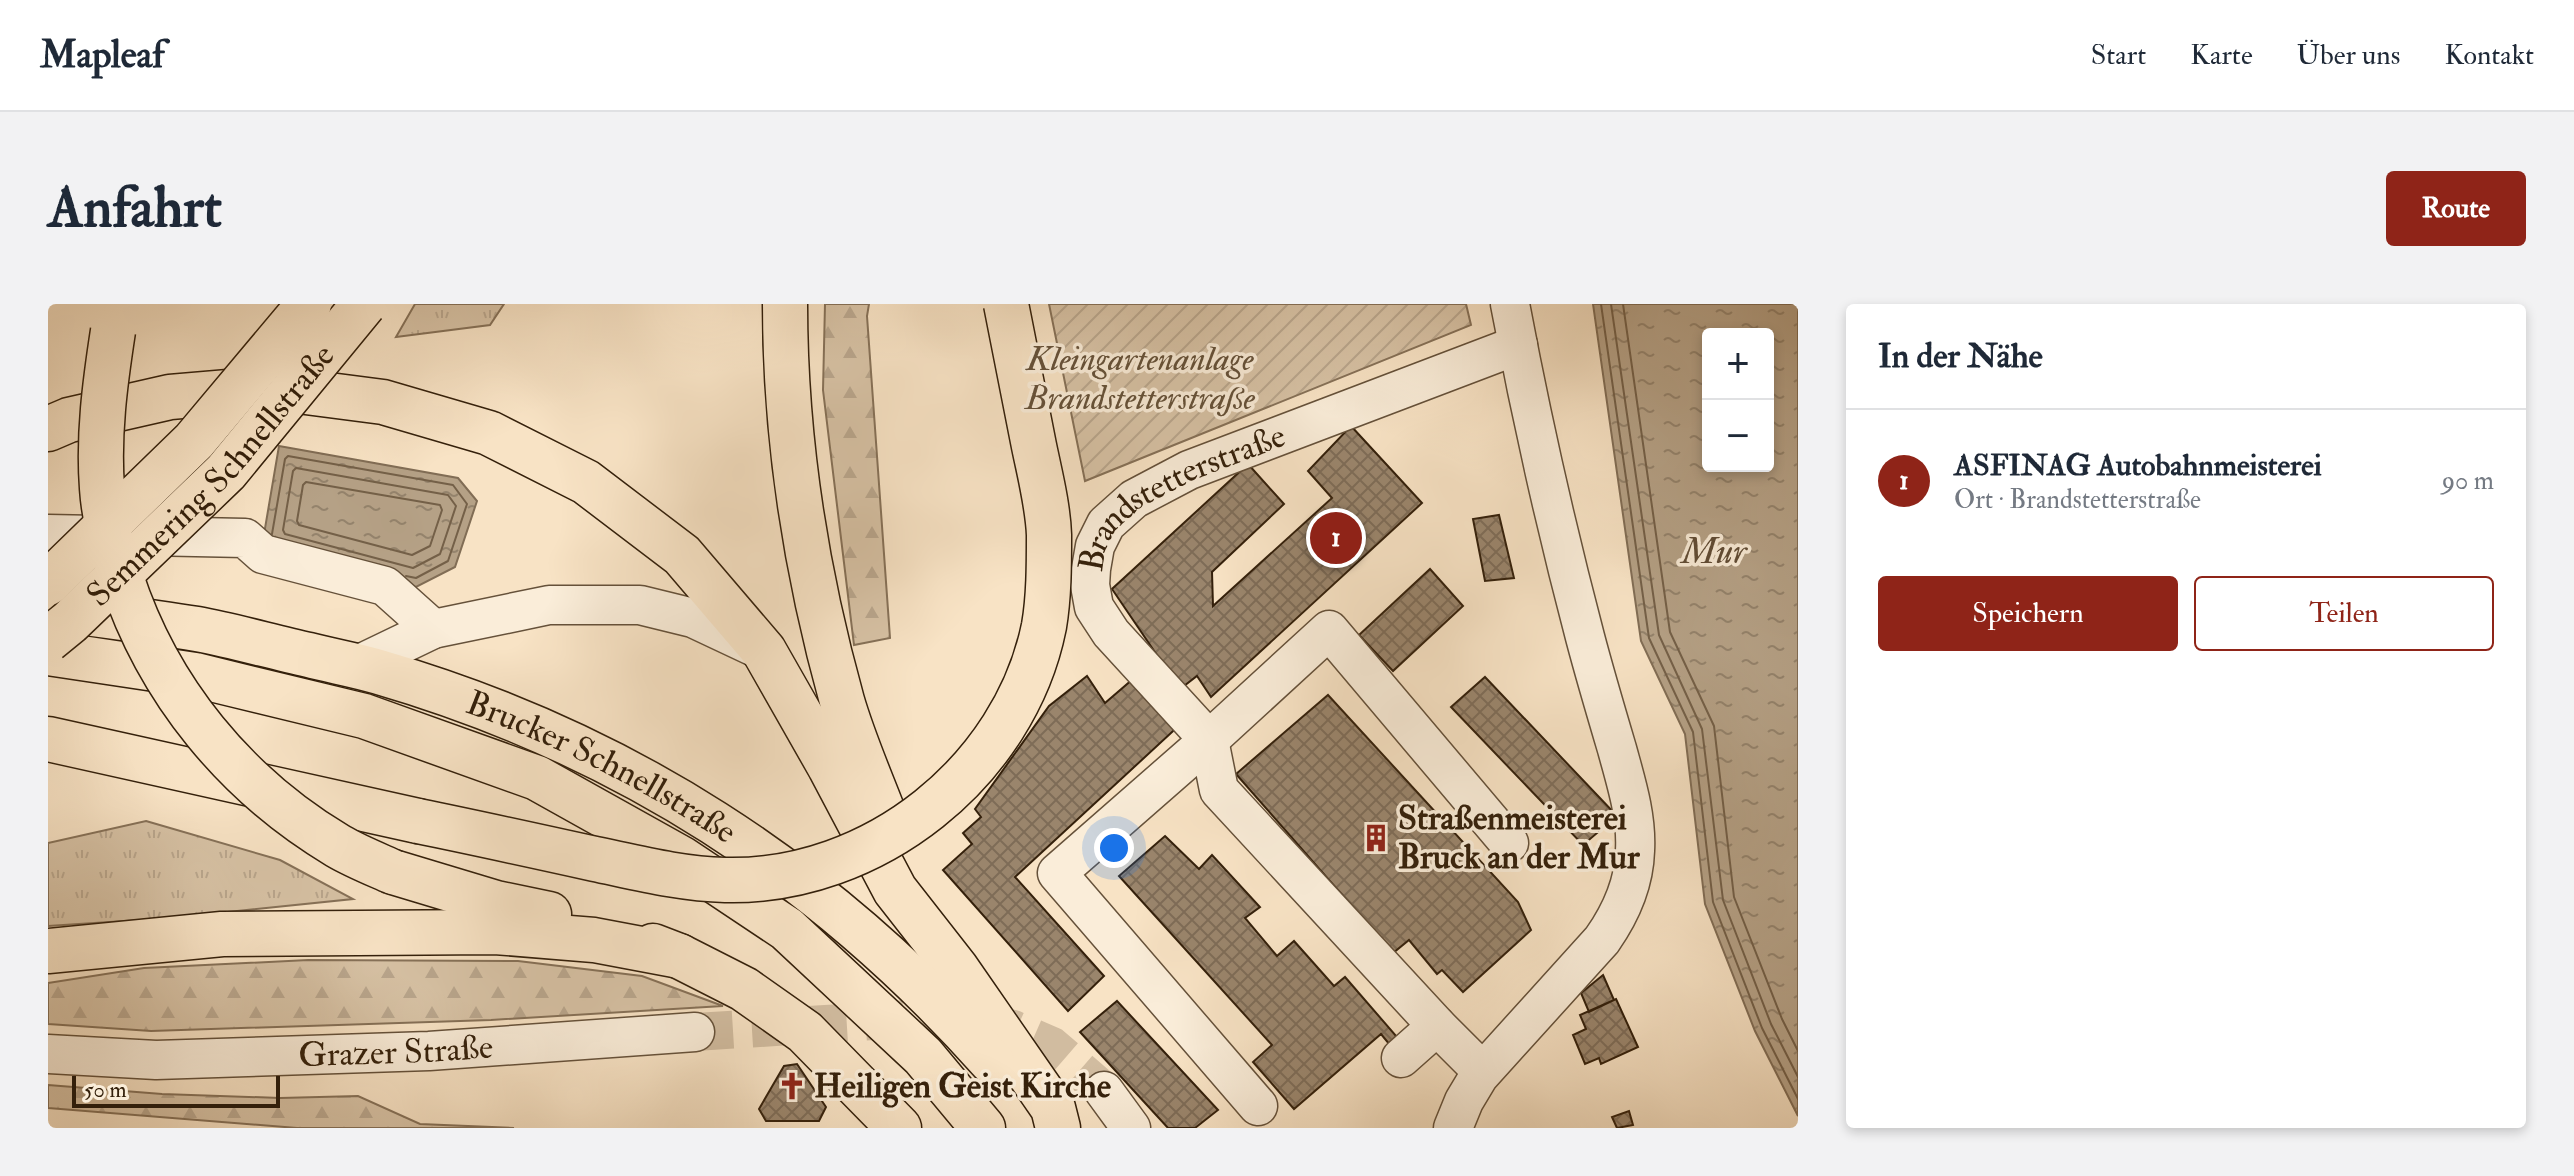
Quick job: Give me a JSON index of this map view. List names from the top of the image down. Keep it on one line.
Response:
{"streets":{"highway":["Semmering Schnellstraße","Brucker Schnellstraße"],"street":["Brandstetterstraße","Grazer Straße"]},"water":["Mur"],"parks":["Kleingartenanlage Brandstetterstraße"],"places":{"building":["Straßenmeisterei Bruck an der Mur"],"church":["Heiligen Geist Kirche"]},"scale_bar":"50 m","page":{"header":"Mapleaf","nav":["Start","Karte","Über uns","Kontakt"],"buttons":["Route",["Speichern","Teilen"]],"title":"Anfahrt","heading":"In der Nähe","map_buttons":["+","−"],"list":[{"mark":"1","name":"ASFINAG Autobahnmeisterei","note":"Ort · Brandstetterstraße","value":"90 m"}],"pins":"1","scale":"50 m"}}
